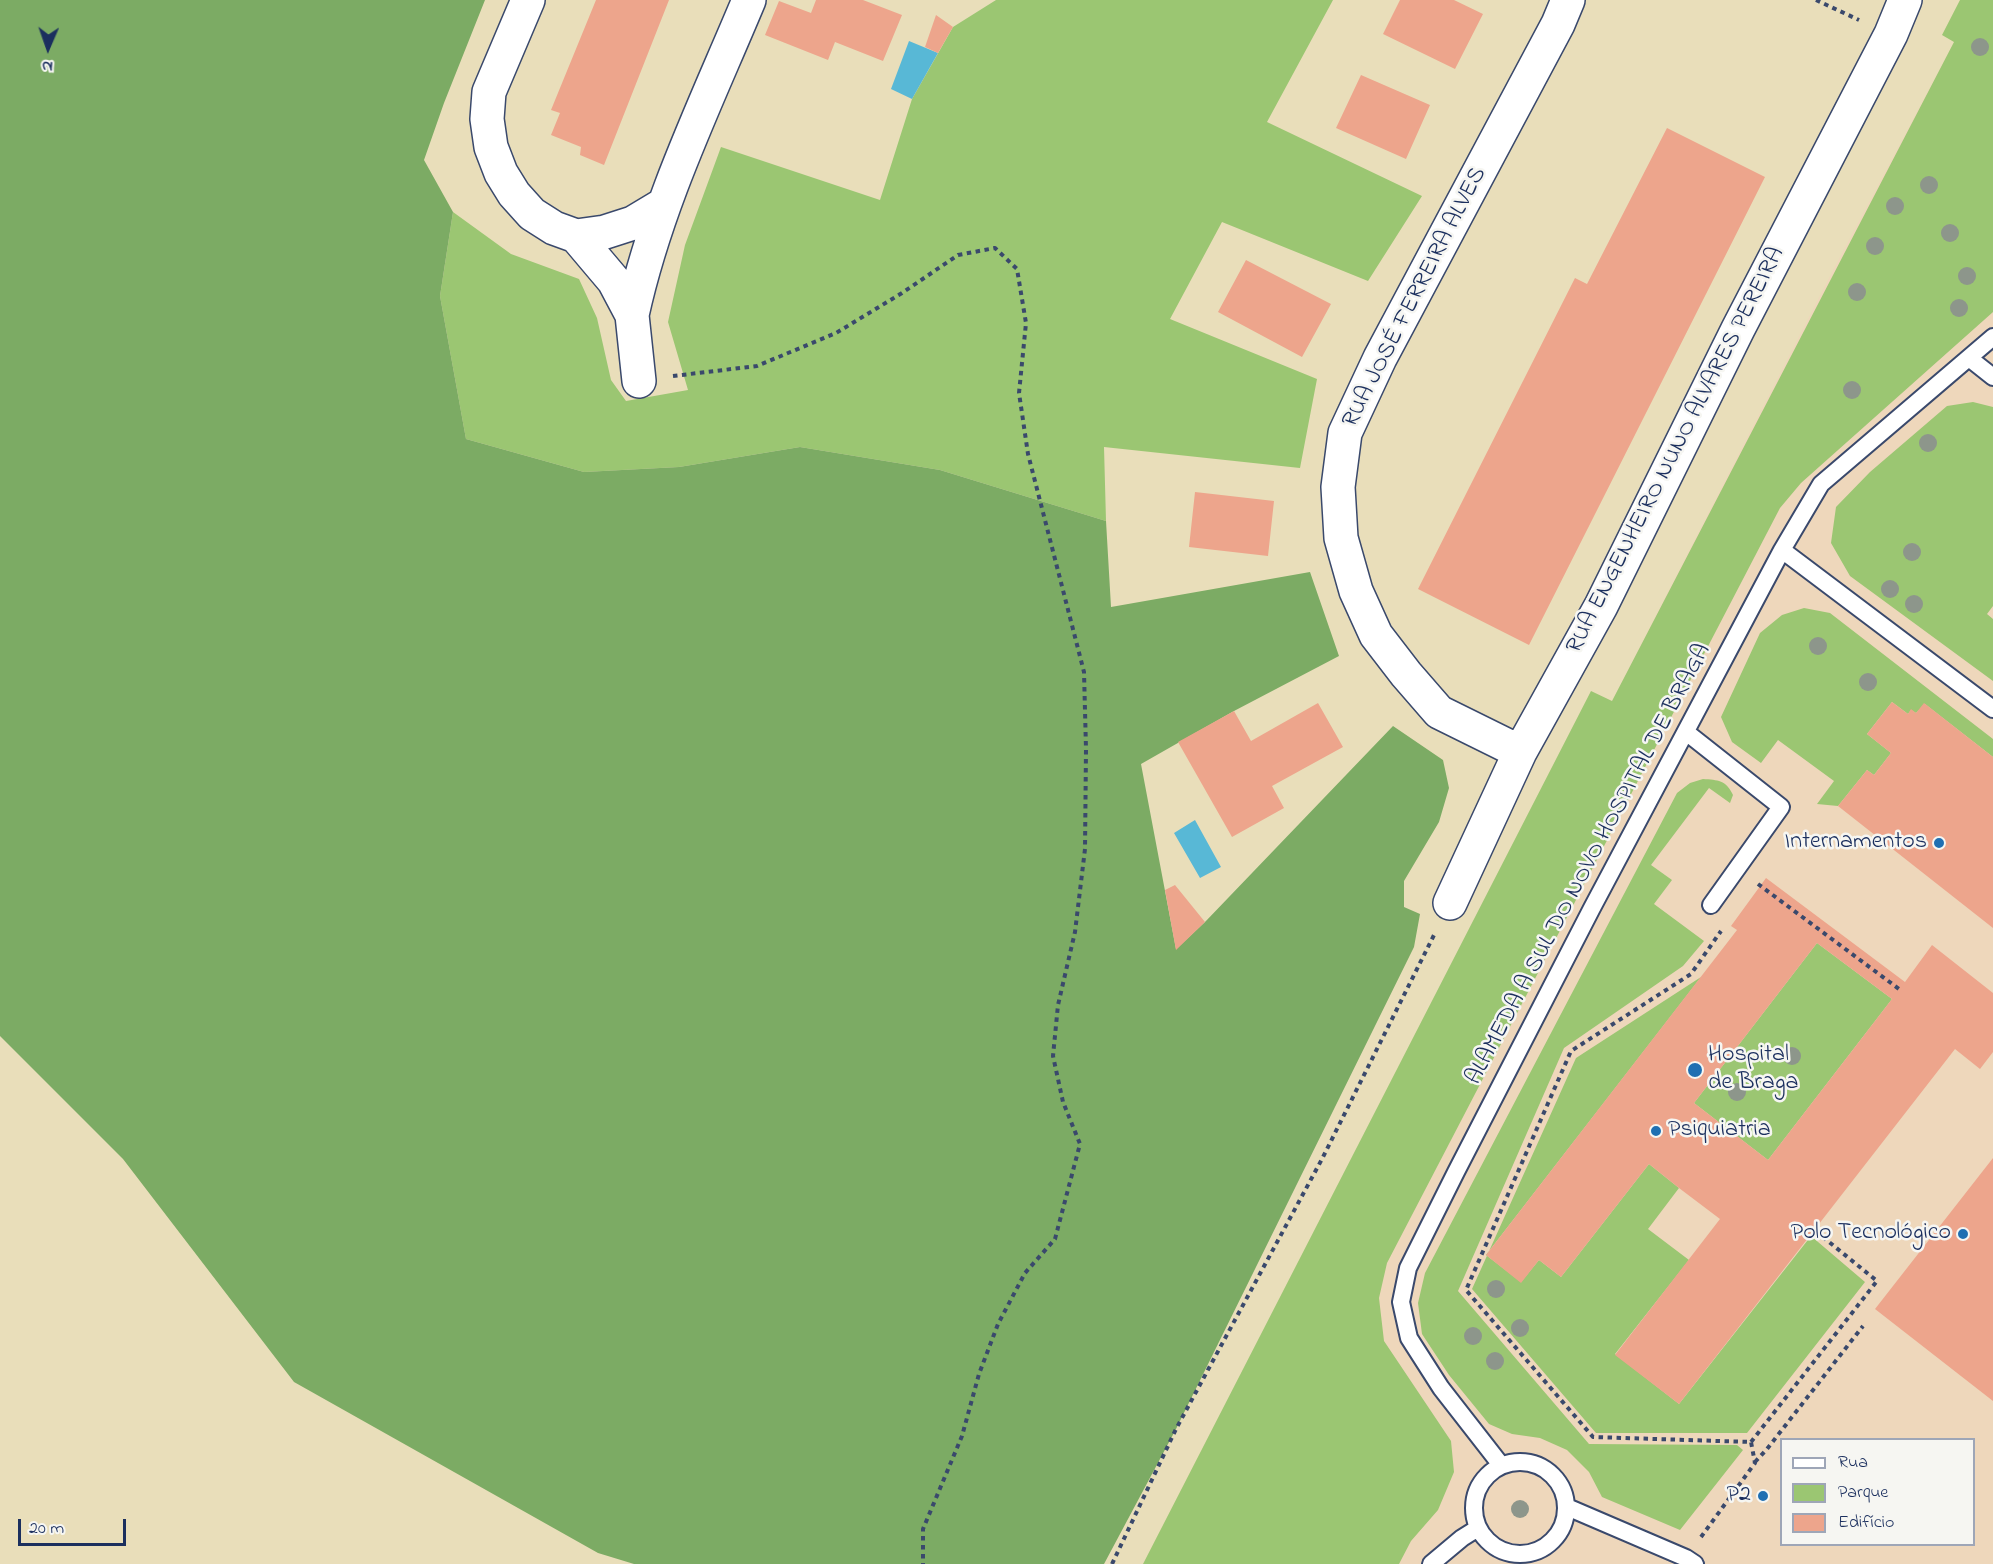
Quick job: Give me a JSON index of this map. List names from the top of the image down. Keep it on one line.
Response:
{"streets":{"street":["RUA JOSÉ FERREIRA ALVES","RUA ENGENHEIRO NUNO ALVARES PEREIRA"],"lane":["ALAMEDA A SUL DO NOVO HOSPITAL DE BRAGA"]},"crossings":[["RUA JOSÉ FERREIRA ALVES","RUA ENGENHEIRO NUNO ALVARES PEREIRA"]],"places":["Internamentos","Hospital de Braga","Psiquiatria","Polo Tecnológico","P2"],"legend":["Rua","Parque","Edifício"],"scale_bar":"20 m","north":"bottom"}
